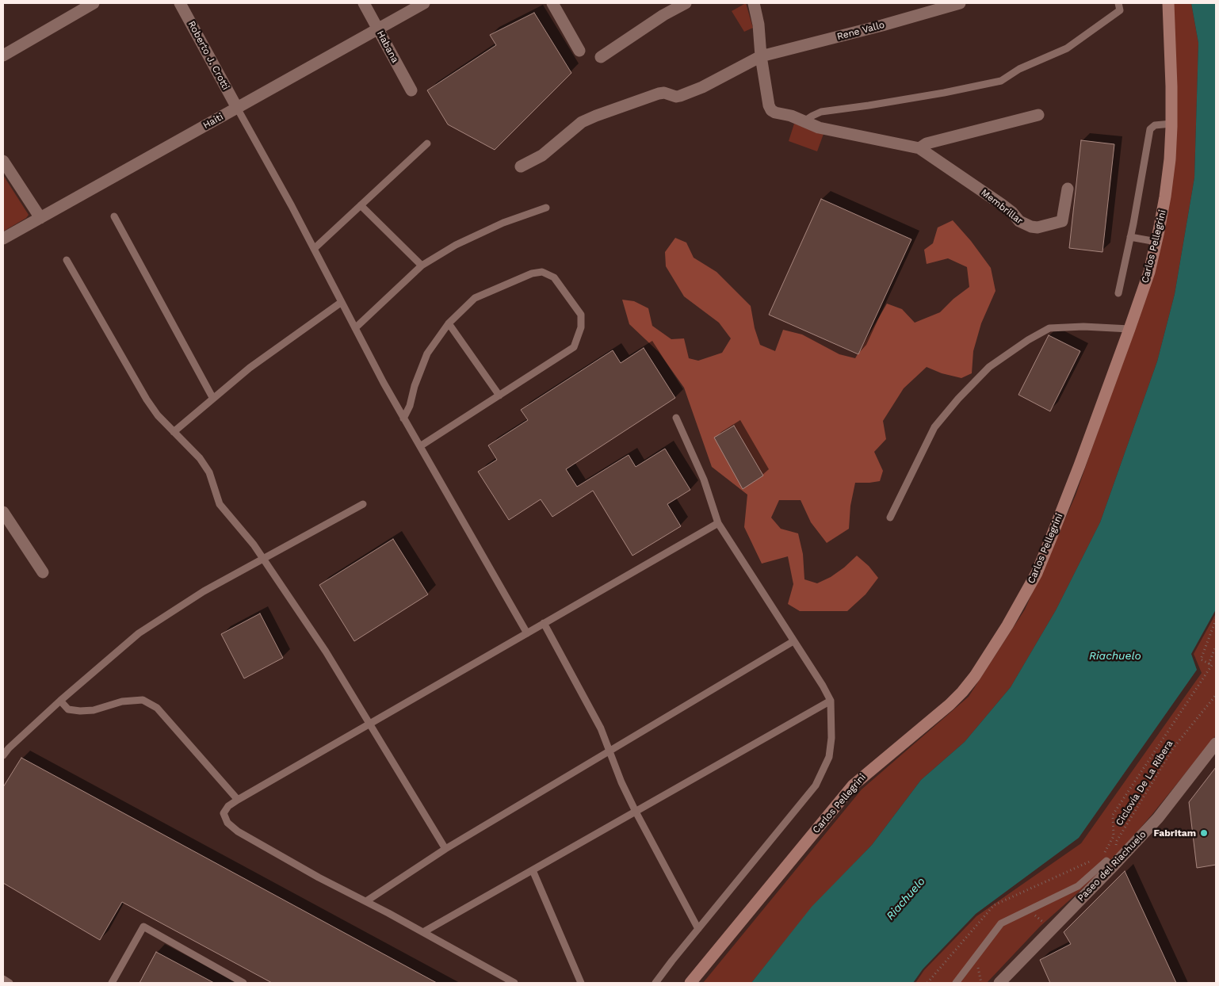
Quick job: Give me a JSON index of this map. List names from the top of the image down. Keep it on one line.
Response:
{"streets":{"street":["Rene Vallo","Habana","Roberto J. Crotti","Haiti","Membrillar","Carlos Pellegrini","Paseo del Riachuelo"],"path":["Ciclovía De La Ribera"]},"crossings":[["Habana","Haiti"],["Roberto J. Crotti","Haiti"]],"water":["Riachuelo"],"places":["Fabritam"]}
